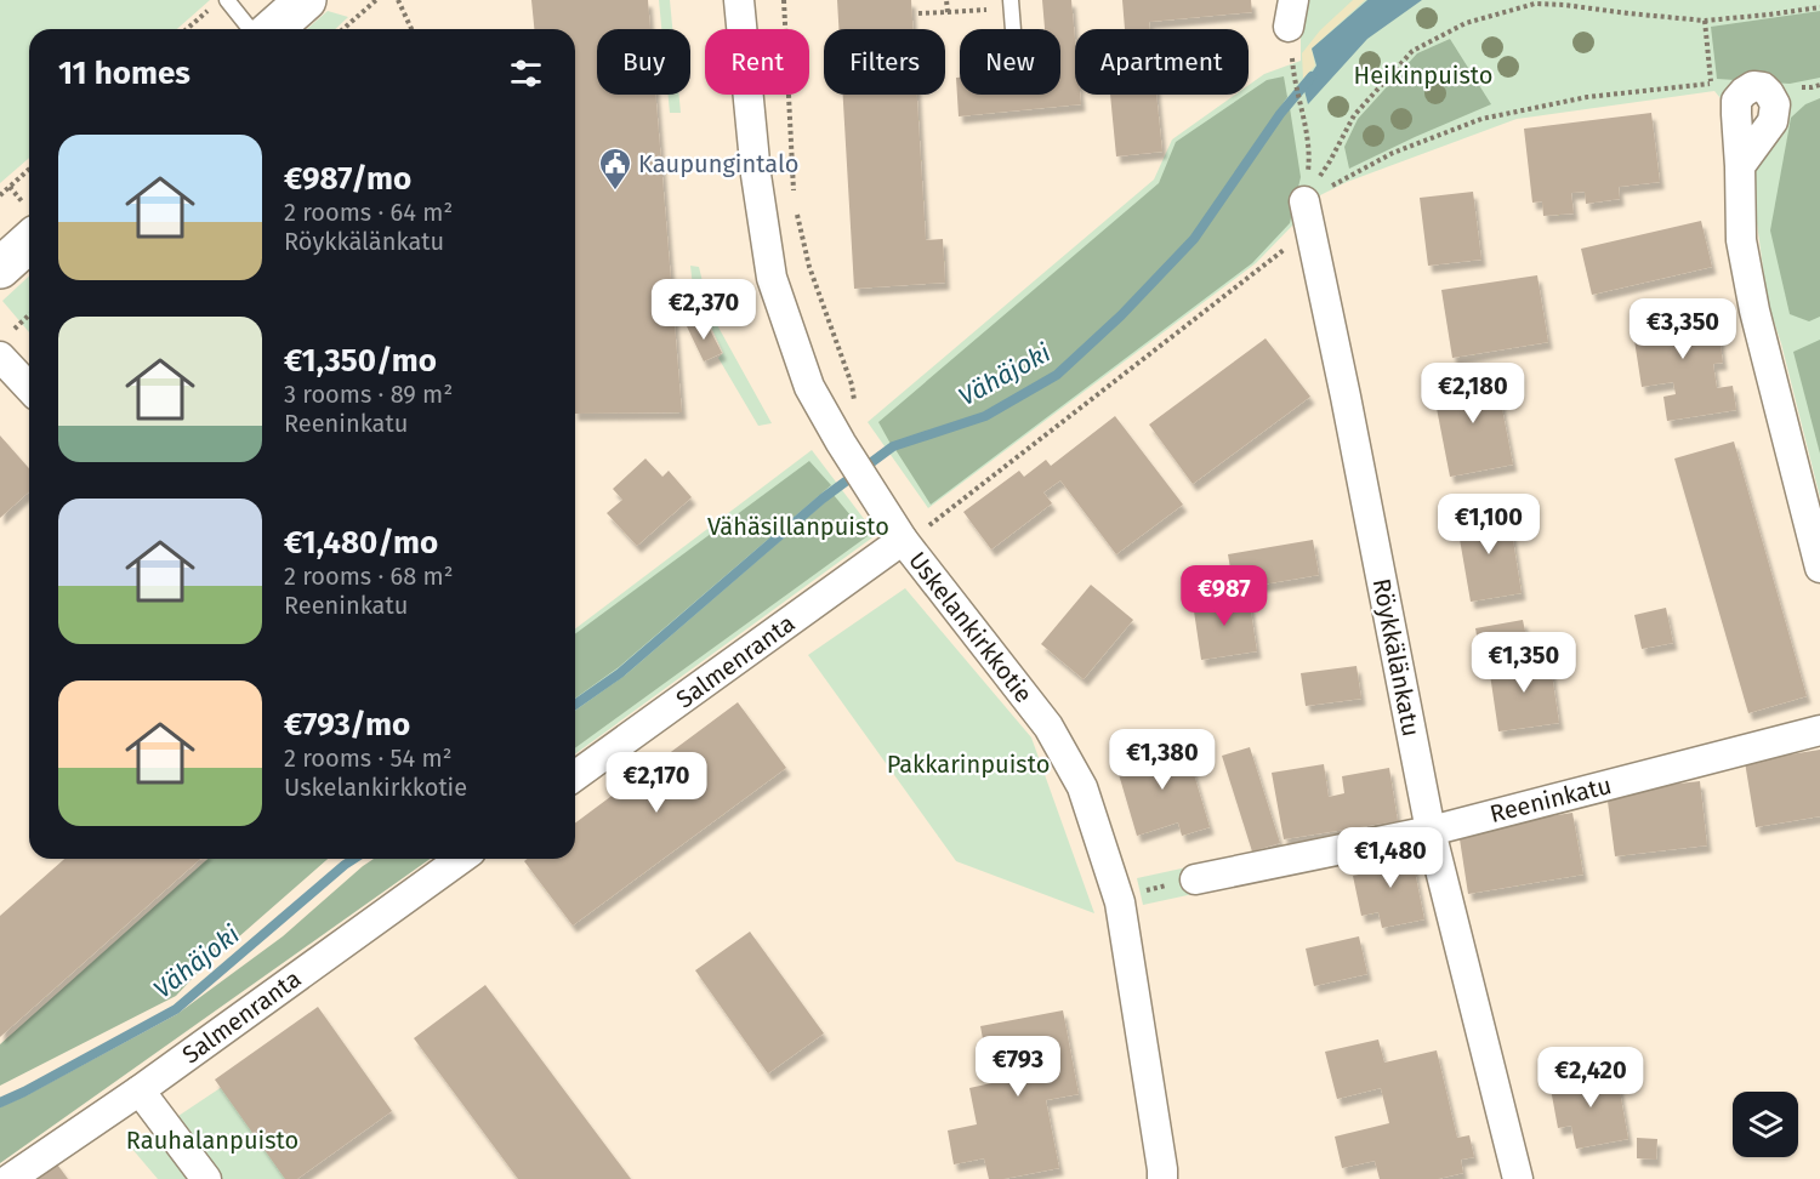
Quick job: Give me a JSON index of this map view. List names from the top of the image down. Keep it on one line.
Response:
{"streets":{"street":["Uskelankirkkotie","Röykkälänkatu","Salmenranta","Reeninkatu"]},"crossings":[["Uskelankirkkotie","Salmenranta"],["Röykkälänkatu","Reeninkatu"]],"water":["Vähäjoki"],"parks":["Heikinpuisto","Vähäsillanpuisto","Pakkarinpuisto","Rauhalanpuisto"],"places":{"public building":["Kaupungintalo"]},"page":{"chip":["Buy","Rent","Filters","New","Apartment"],"heading":"11 homes","list":[{"name":"€987/mo","note":"2 rooms · 64 m² · Röykkälänkatu"},{"name":"€1,350/mo","note":"3 rooms · 89 m² · Reeninkatu"},{"name":"€1,480/mo","note":"2 rooms · 68 m² · Reeninkatu"},{"name":"€793/mo","note":"2 rooms · 54 m² · Uskelankirkkotie"}],"price":["€2,370","€3,350","€2,180","€1,100","€987","€1,350","€1,380","€2,170","€1,480","€793","€2,420"]}}
